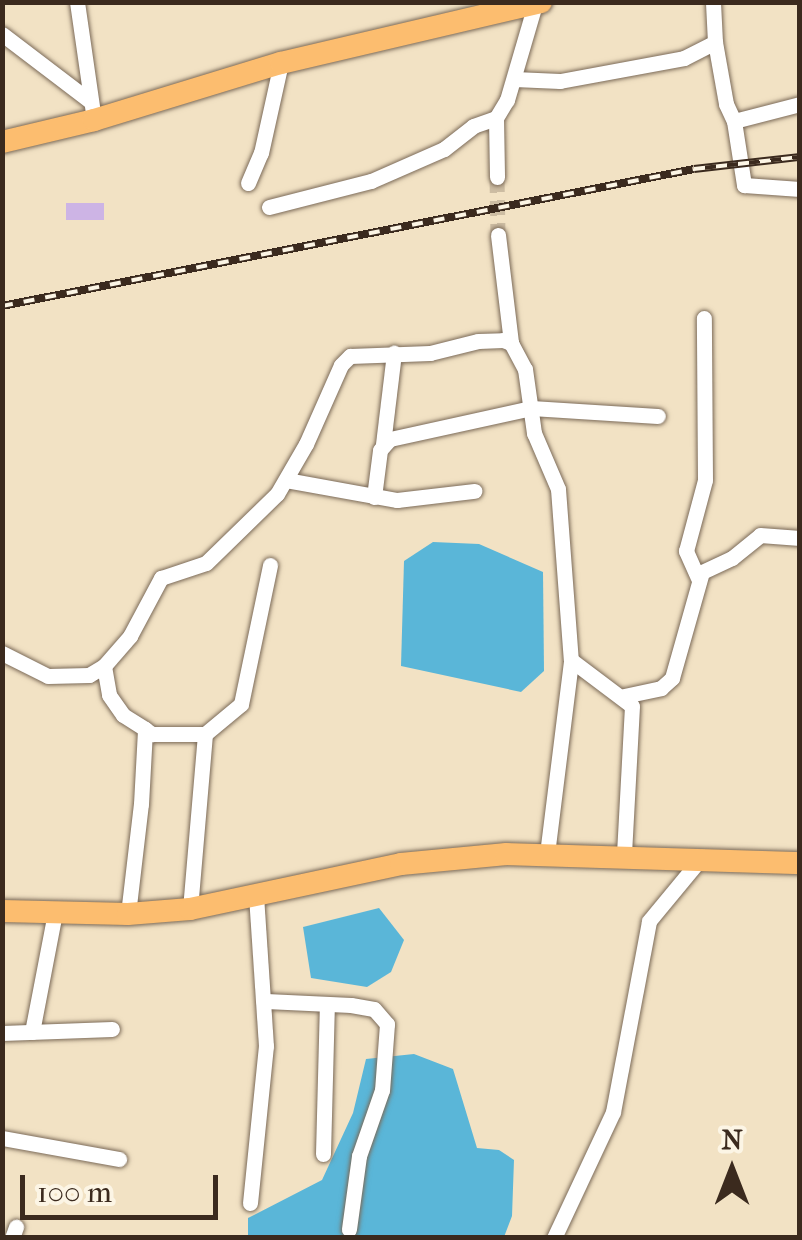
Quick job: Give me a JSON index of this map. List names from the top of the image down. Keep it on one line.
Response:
{"scale_bar":"100 m","north":"top"}
